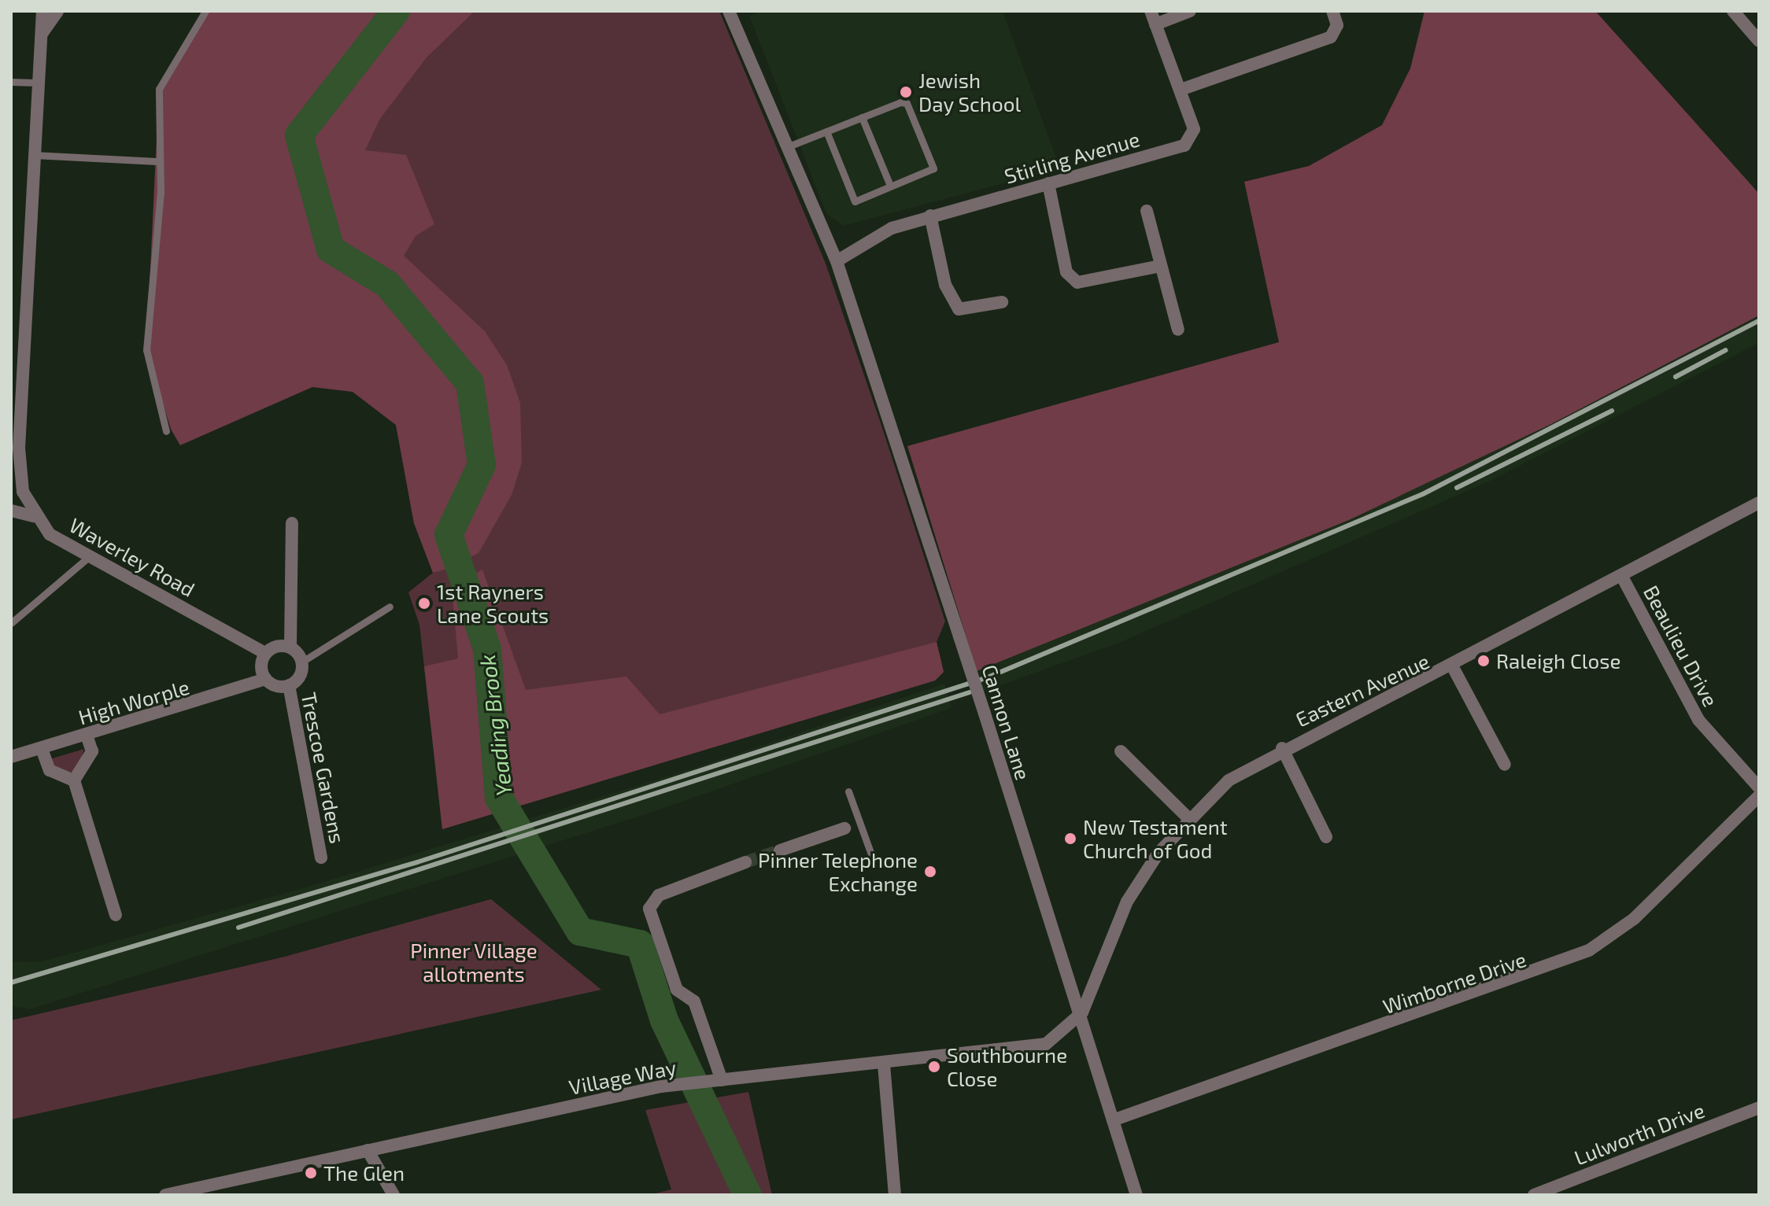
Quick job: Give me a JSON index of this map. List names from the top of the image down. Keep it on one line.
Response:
{"streets":{"street":["Stirling Avenue","Waverley Road","Beaulieu Drive","Eastern Avenue","High Worple","Cannon Lane","Trescoe Gardens","Wimborne Drive","Village Way","Lulworth Drive"]},"crossings":[["Stirling Avenue","Cannon Lane"],["Waverley Road","High Worple"],["Waverley Road","Trescoe Gardens"],["Beaulieu Drive","Eastern Avenue"],["Eastern Avenue","Cannon Lane"],["Eastern Avenue","Village Way"],["High Worple","Trescoe Gardens"],["Cannon Lane","Wimborne Drive"],["Cannon Lane","Village Way"]],"water":["Yeading Brook"],"parks":["Pinner Village allotments"],"places":["Jewish Day School","1st Rayners Lane Scouts","Raleigh Close","New Testament Church of God","Pinner Telephone Exchange","Southbourne Close","The Glen"]}
